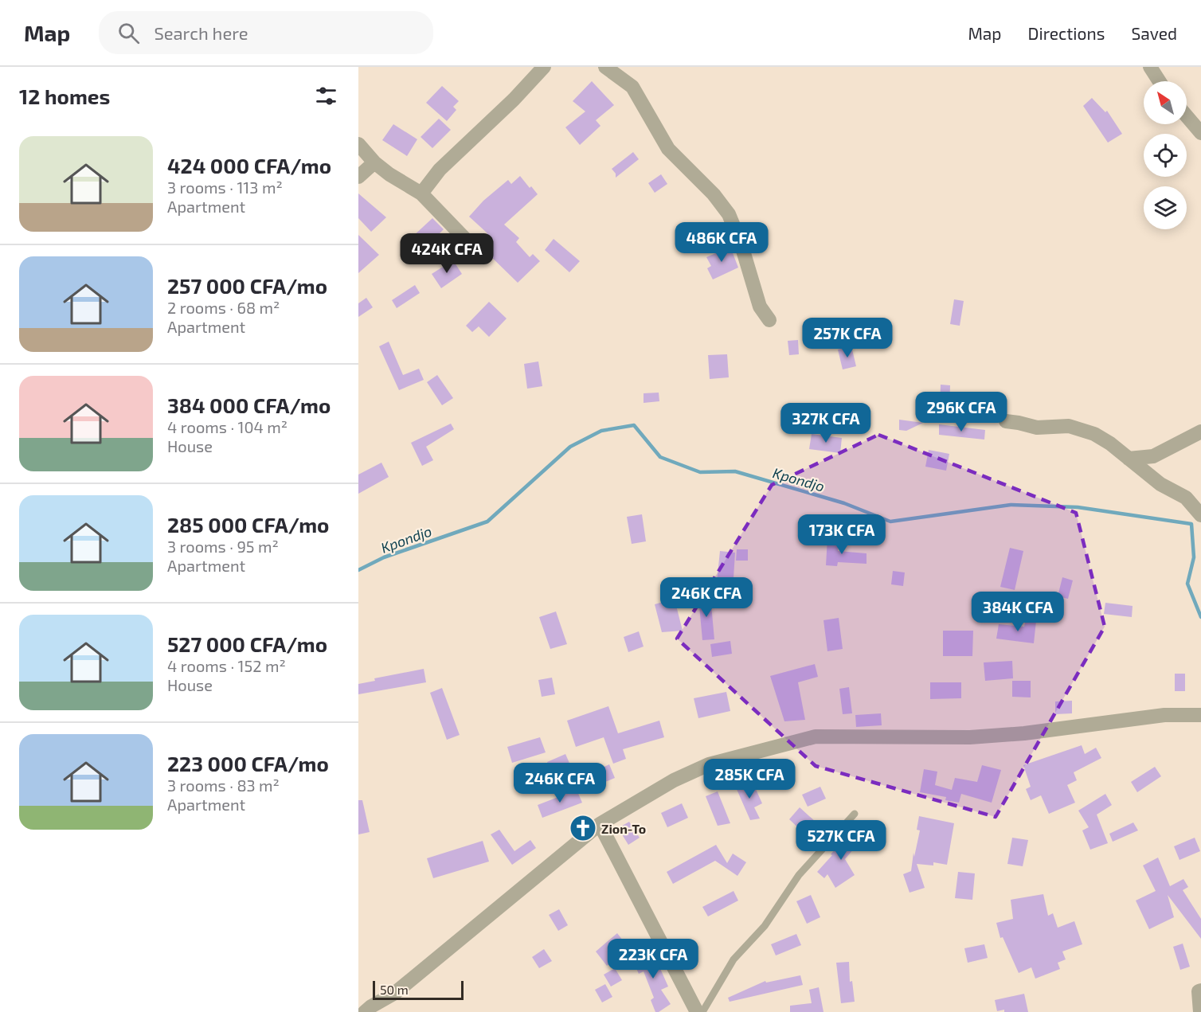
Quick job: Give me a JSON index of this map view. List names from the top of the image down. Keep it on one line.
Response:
{"water":["Kpondjo"],"places":{"church":["Zion-To"]},"scale_bar":"50 m","north":"top left","page":{"header":"Map","search":"Search here","nav":["Map","Directions","Saved"],"heading":"12 homes","list":[{"name":"424 000 CFA/mo","note":"3 rooms · 113 m² · Apartment"},{"name":"257 000 CFA/mo","note":"2 rooms · 68 m² · Apartment"},{"name":"384 000 CFA/mo","note":"4 rooms · 104 m² · House"},{"name":"285 000 CFA/mo","note":"3 rooms · 95 m² · Apartment"},{"name":"527 000 CFA/mo","note":"4 rooms · 152 m² · House"},{"name":"223 000 CFA/mo","note":"3 rooms · 83 m² · Apartment"}],"price":["486K CFA","424K CFA","257K CFA","296K CFA","327K CFA","173K CFA","246K CFA","384K CFA","285K CFA","246K CFA","527K CFA","223K CFA"],"scale":"50 m"}}
